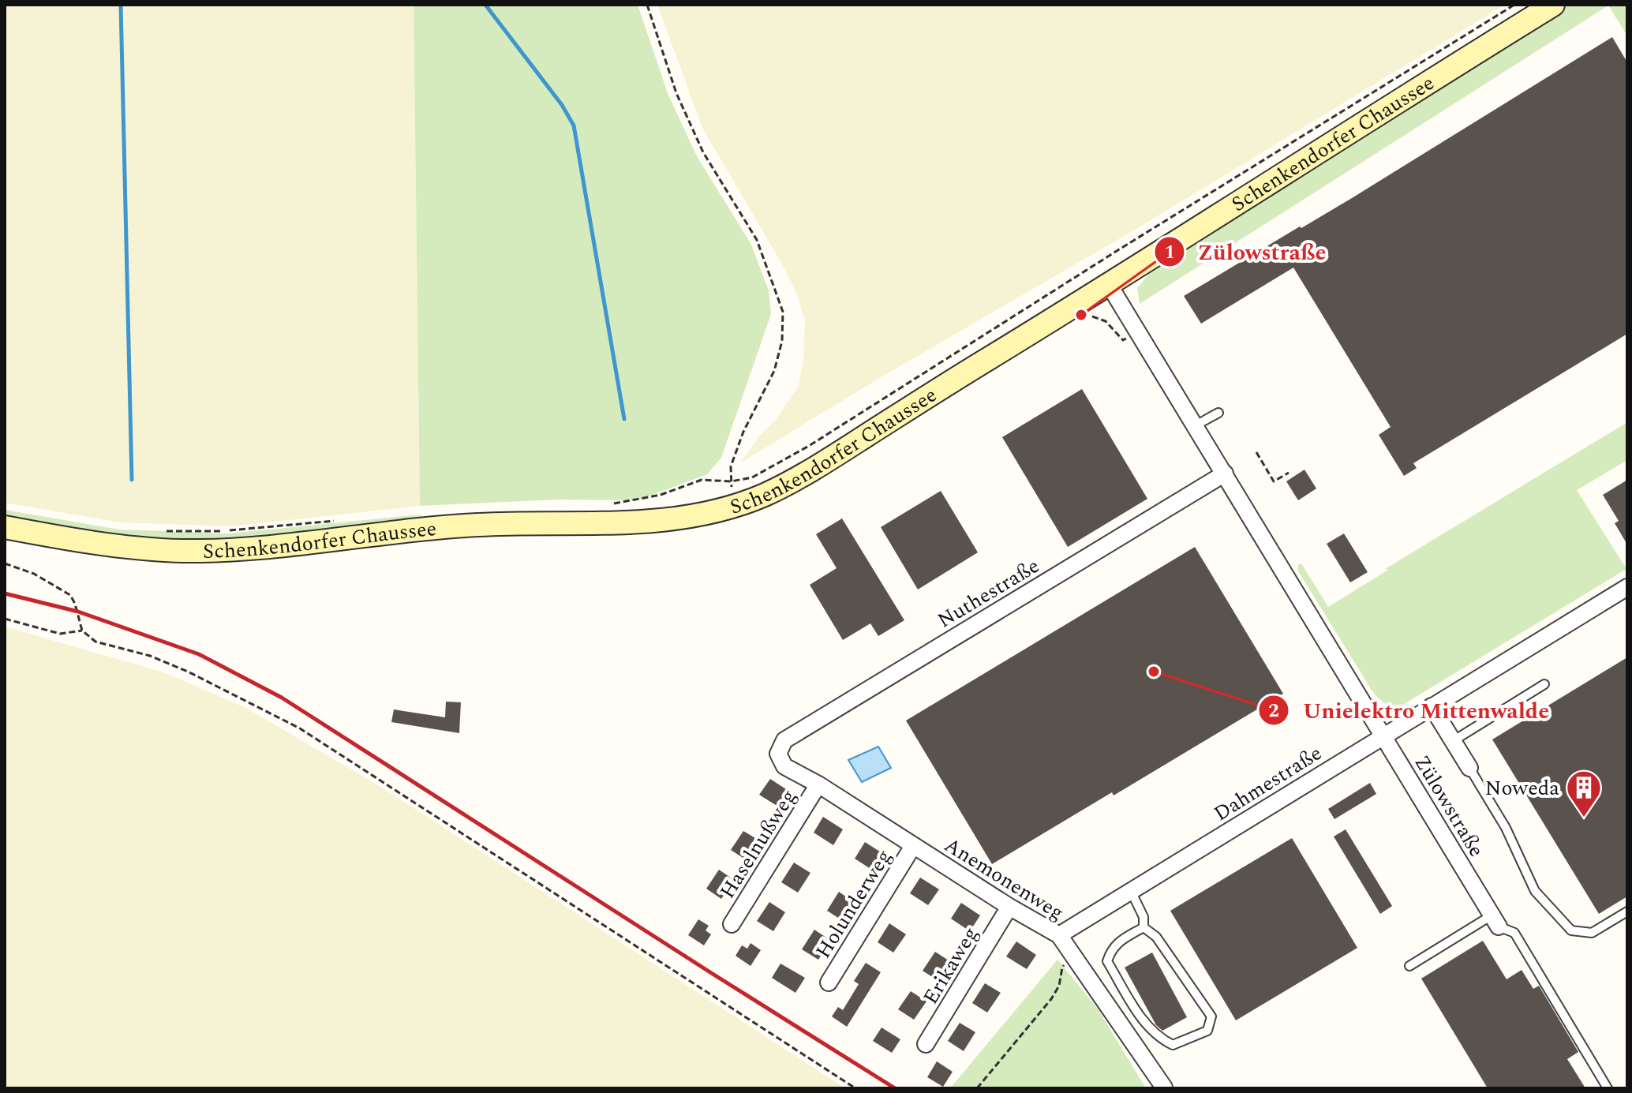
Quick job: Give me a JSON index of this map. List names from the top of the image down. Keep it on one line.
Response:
{"streets":{"main road":["Schenkendorfer Chaussee"],"street":["Nuthestraße","Dahmestraße","Zülowstraße","Haselnußweg","Anemonenweg","Holunderweg","Erikaweg"]},"crossings":[["Schenkendorfer Chaussee","Zülowstraße"],["Nuthestraße","Zülowstraße"],["Nuthestraße","Anemonenweg"],["Dahmestraße","Zülowstraße"],["Dahmestraße","Anemonenweg"],["Haselnußweg","Anemonenweg"],["Anemonenweg","Holunderweg"],["Anemonenweg","Erikaweg"]],"places":{"other":["Zülowstraße","Unielektro Mittenwalde"],"building":["Noweda"]}}
